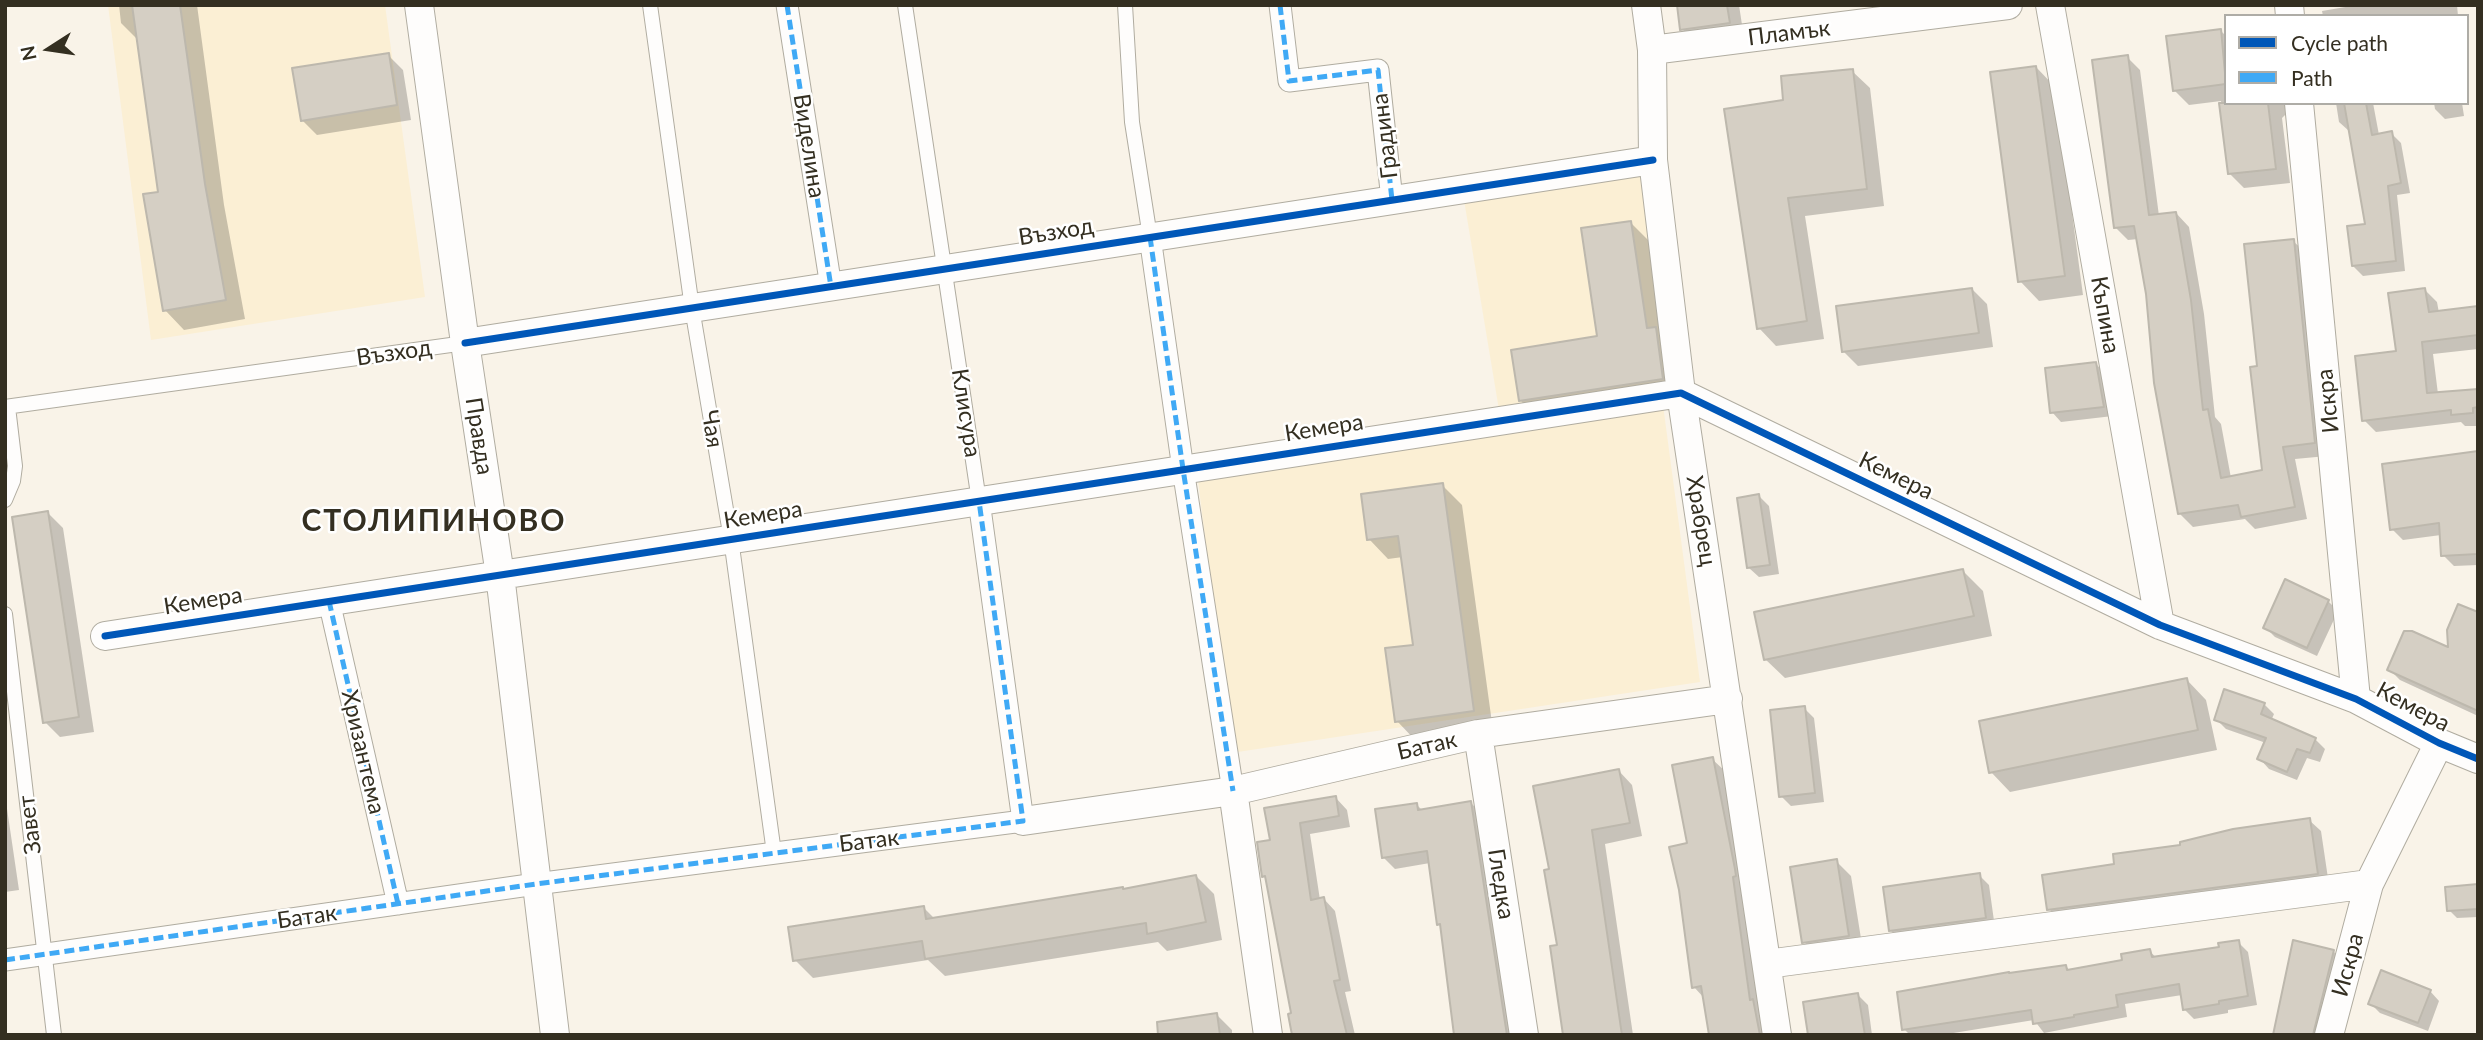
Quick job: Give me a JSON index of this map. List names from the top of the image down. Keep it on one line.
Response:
{"streets":{"street":["Пламък","Градина","Виделина","Възход","Къпина","Искра","Клисура","Кемера","Правда","Храбрец","Батак","Хризантема","Гледка"],"lane":["Чая","Завет"]},"crossings":[["Пламък","Храбрец"],["Градина","Възход"],["Виделина","Възход"],["Възход","Клисура"],["Възход","Чая"],["Възход","Правда"],["Възход","Храбрец"],["Къпина","Кемера"],["Искра","Кемера"],["Клисура","Кемера"],["Клисура","Батак"],["Кемера","Чая"],["Кемера","Правда"],["Кемера","Храбрец"],["Кемера","Хризантема"],["Чая","Батак"],["Правда","Батак"],["Храбрец","Батак"],["Батак","Хризантема"],["Батак","Завет"],["Батак","Гледка"]],"districts":["СТОЛИПИНОВО"],"legend":["Cycle path","Path"],"north":"left"}
